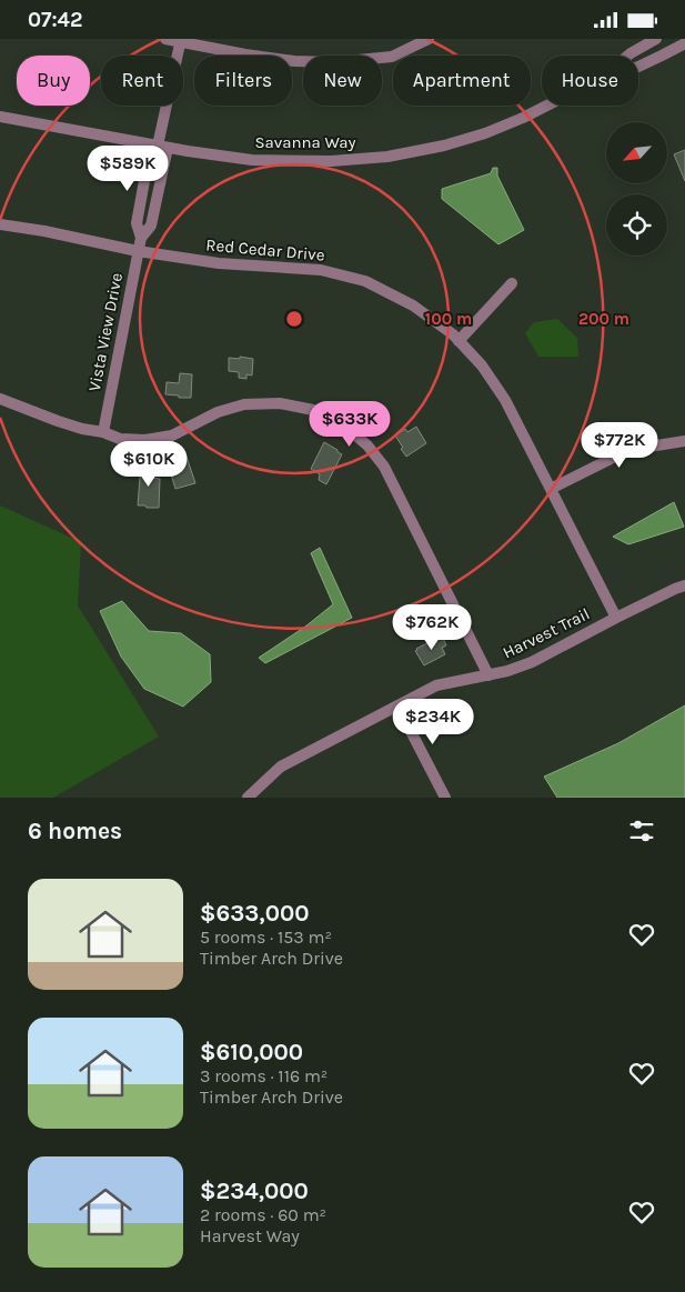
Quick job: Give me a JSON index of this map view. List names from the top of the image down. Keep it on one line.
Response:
{"streets":{"street":["Savanna Way","Red Cedar Drive","Vista View Drive","Harvest Trail"]},"crossings":[["Savanna Way","Vista View Drive"],["Red Cedar Drive","Vista View Drive"],["Red Cedar Drive","Harvest Trail"]],"north":"bottom left","page":{"status":"07:42","chip":["Buy","Rent","Filters","New","Apartment","House"],"price":["$589K","$633K","$772K","$610K","$762K","$234K"],"heading":"6 homes","list":[{"name":"$633,000","note":"5 rooms · 153 m² · Timber Arch Drive"},{"name":"$610,000","note":"3 rooms · 116 m² · Timber Arch Drive"},{"name":"$234,000","note":"2 rooms · 60 m² · Harvest Way"}]},"rings":["100 m","200 m"]}
